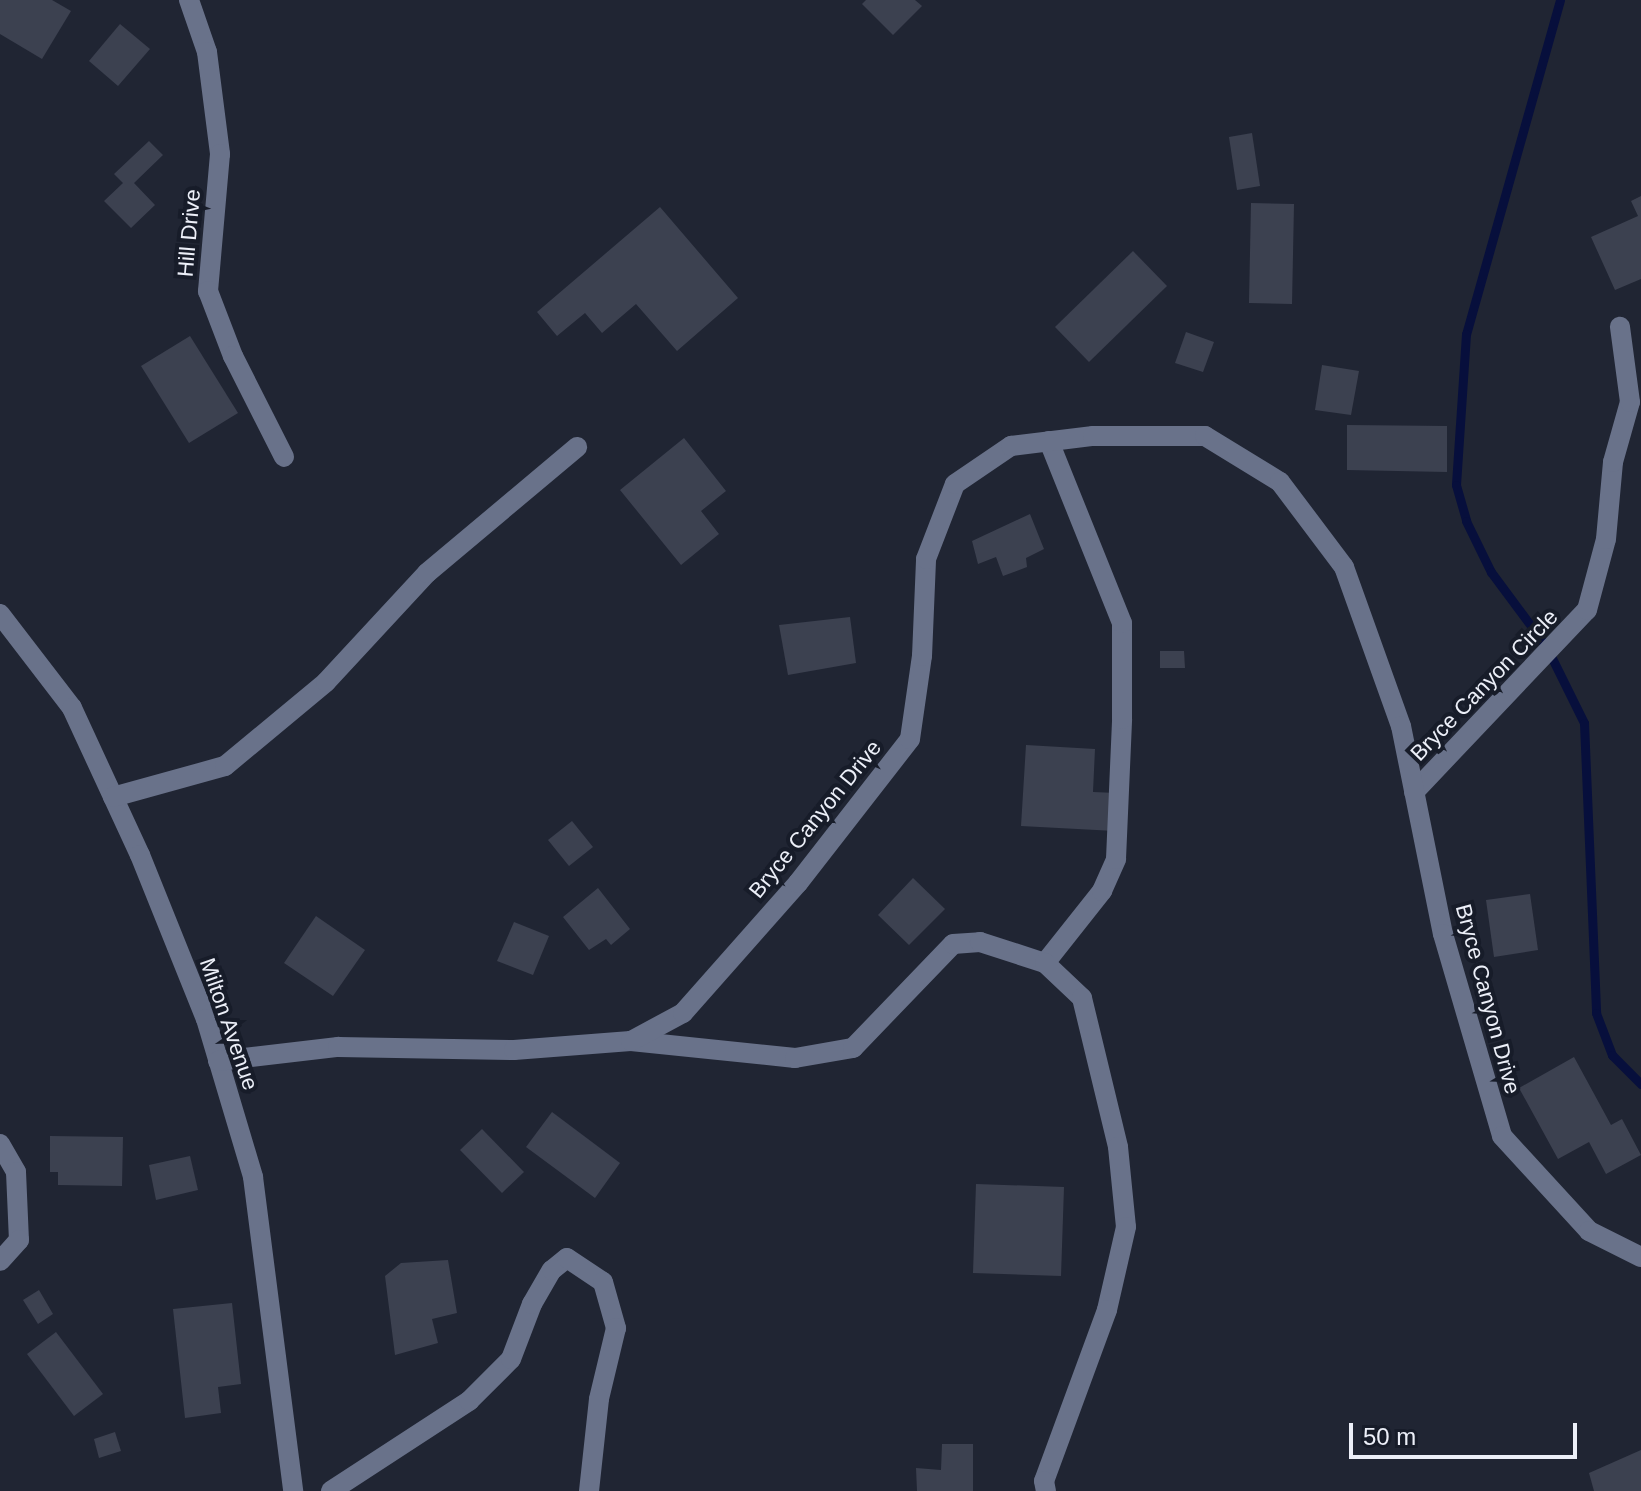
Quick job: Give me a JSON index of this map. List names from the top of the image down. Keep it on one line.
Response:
{"streets":{"street":["Hill Drive","Bryce Canyon Circle","Bryce Canyon Drive","Milton Avenue"]},"crossings":[["Bryce Canyon Circle","Bryce Canyon Drive"],["Bryce Canyon Drive","Milton Avenue"]],"scale_bar":"50 m"}
